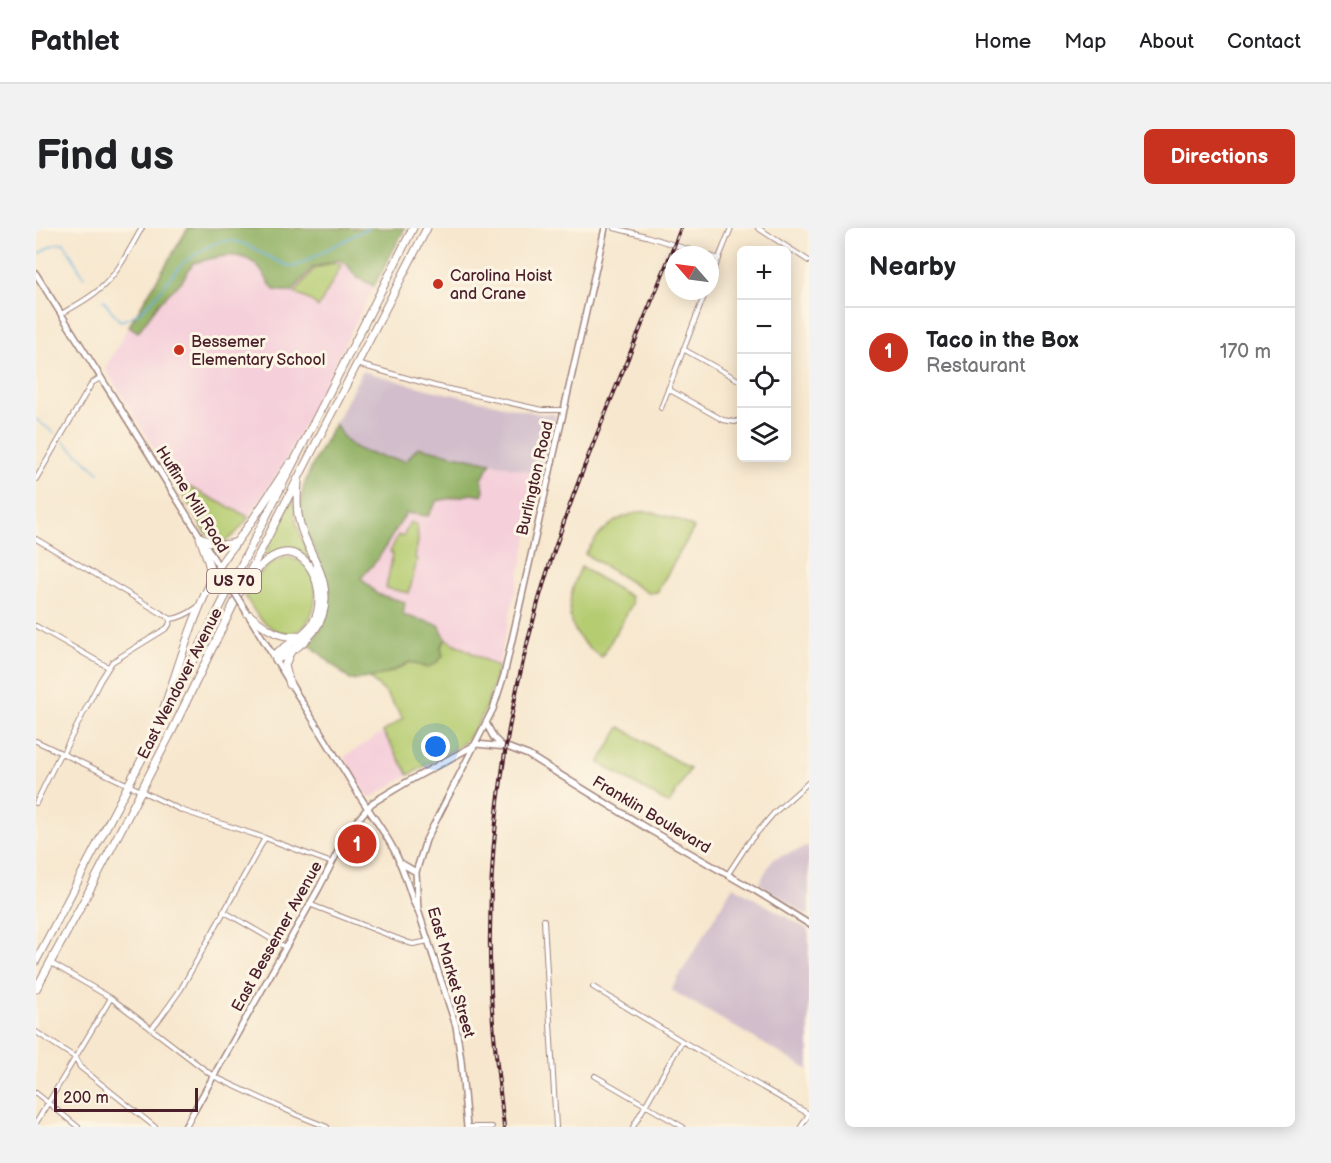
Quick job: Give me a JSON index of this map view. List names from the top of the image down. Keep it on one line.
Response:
{"streets":{"highway":["US 70","East Wendover Avenue"],"main road":["Burlington Road","Huffine Mill Road","Franklin Boulevard","East Bessemer Avenue","East Market Street"]},"crossings":[["Burlington Road","East Market Street"],["Huffine Mill Road","East Bessemer Avenue"],["Huffine Mill Road","East Market Street"],["Franklin Boulevard","East Bessemer Avenue"],["Franklin Boulevard","East Market Street"],["East Bessemer Avenue","East Market Street"]],"places":["Carolina Hoist and Crane","Bessemer Elementary School"],"scale_bar":"200 m","north":"top left","page":{"header":"Pathlet","nav":["Home","Map","About","Contact"],"buttons":"Directions","title":"Find us","heading":"Nearby","map_buttons":["+","−"],"list":[{"mark":"1","name":"Taco in the Box","note":"Restaurant","value":"170 m"}],"pins":"1","scale":"200 m"}}
